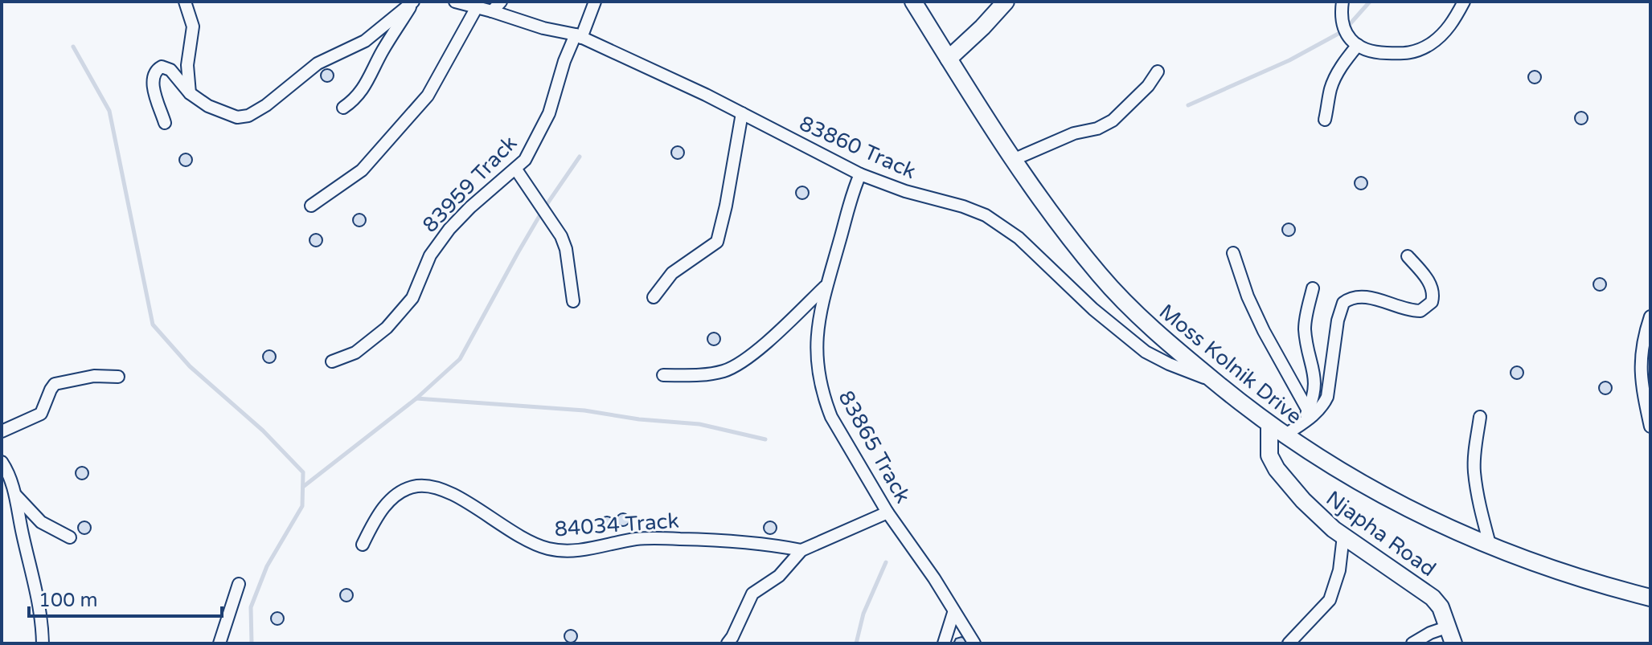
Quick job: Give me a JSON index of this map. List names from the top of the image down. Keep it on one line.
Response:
{"streets":{"main road":["Moss Kolnik Drive","Njapha Road"],"street":["83860 Track","83959 Track","83865 Track","84034 Track"]},"crossings":[["83860 Track","83959 Track"],["83860 Track","Moss Kolnik Drive"],["83860 Track","83865 Track"],["Moss Kolnik Drive","Njapha Road"]],"scale_bar":"100 m"}
